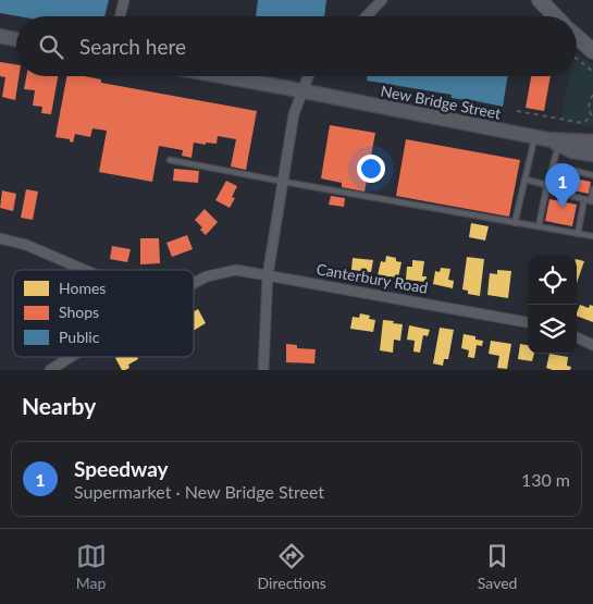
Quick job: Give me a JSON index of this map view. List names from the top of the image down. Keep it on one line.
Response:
{"streets":{"main road":["New Bridge Street"],"street":["Canterbury Road"]},"legend":["Homes","Shops","Public"],"page":{"search":"Search here","pins":"1","heading":"Nearby","list":[{"mark":"1","name":"Speedway","note":"Supermarket · New Bridge Street","value":"130 m"}],"nav":["Map","Directions","Saved"]}}
